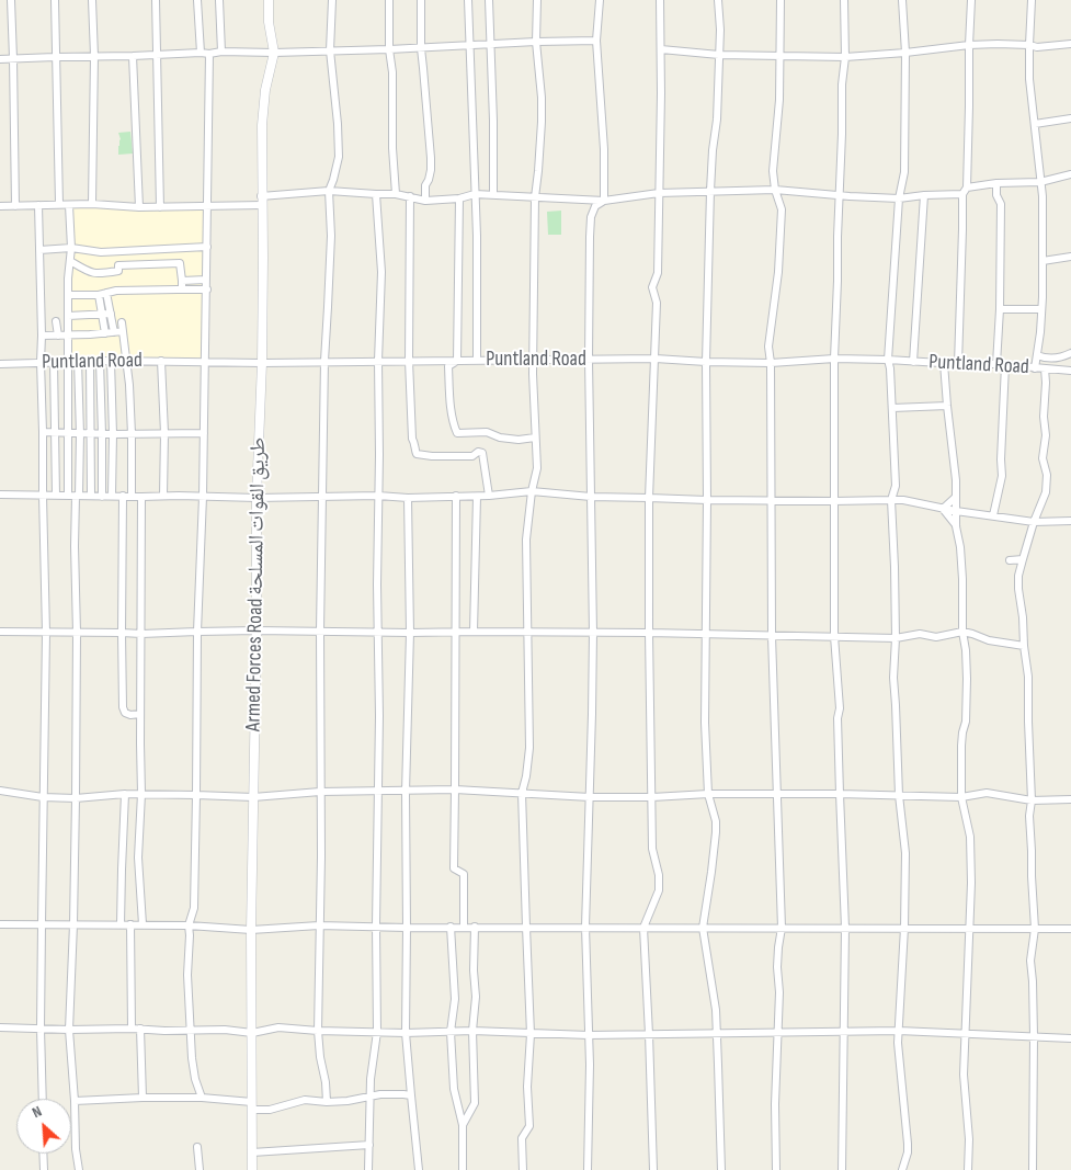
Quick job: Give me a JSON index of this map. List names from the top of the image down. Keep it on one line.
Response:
{"streets":{"street":["Puntland Road","Armed Forces Road طريق القوات المسلحة"]},"crossings":[["Puntland Road","Armed Forces Road طريق القوات المسلحة"]],"north":"top left"}
